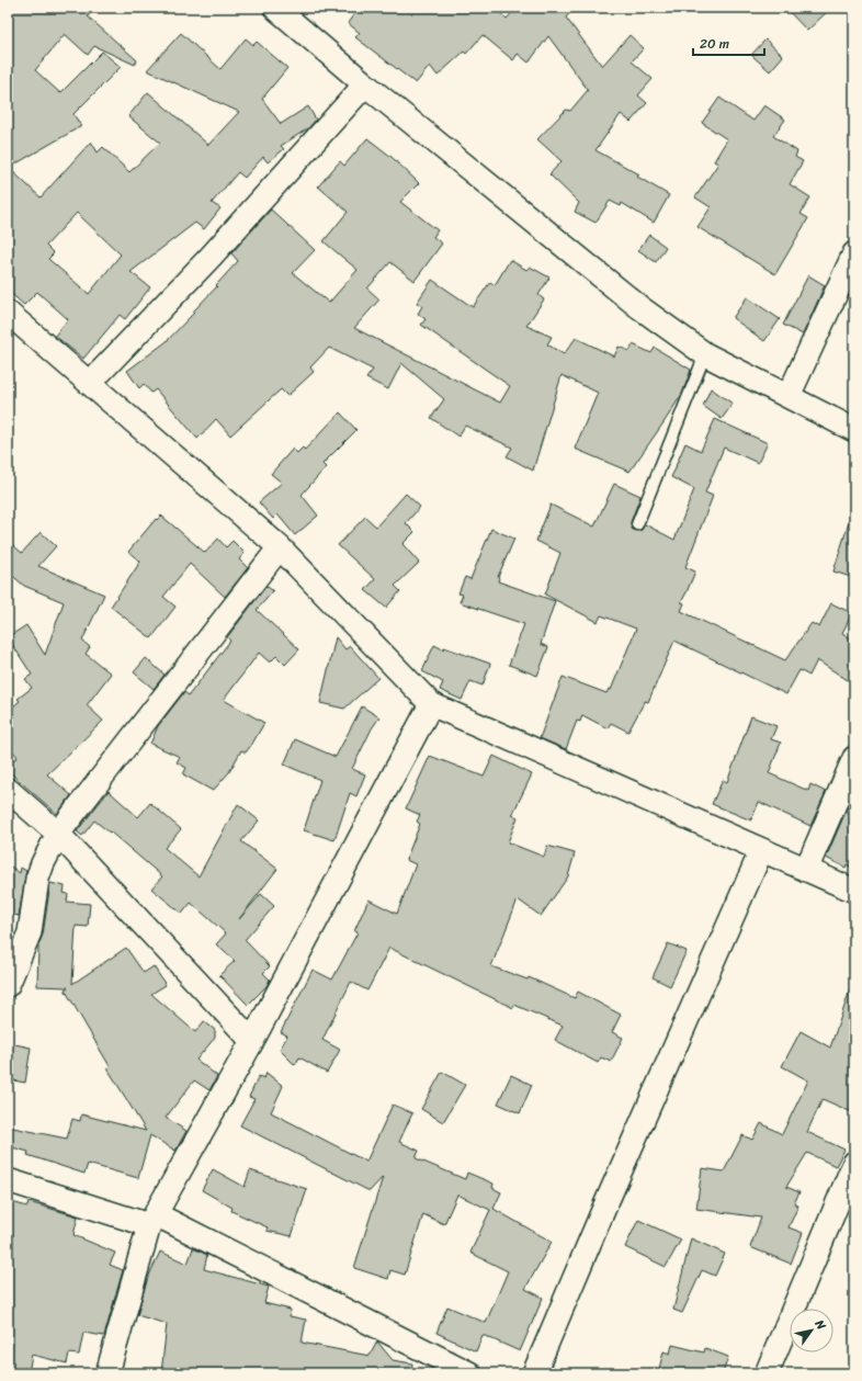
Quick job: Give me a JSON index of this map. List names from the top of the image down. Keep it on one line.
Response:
{"scale_bar":"20 m","north":"top right"}
